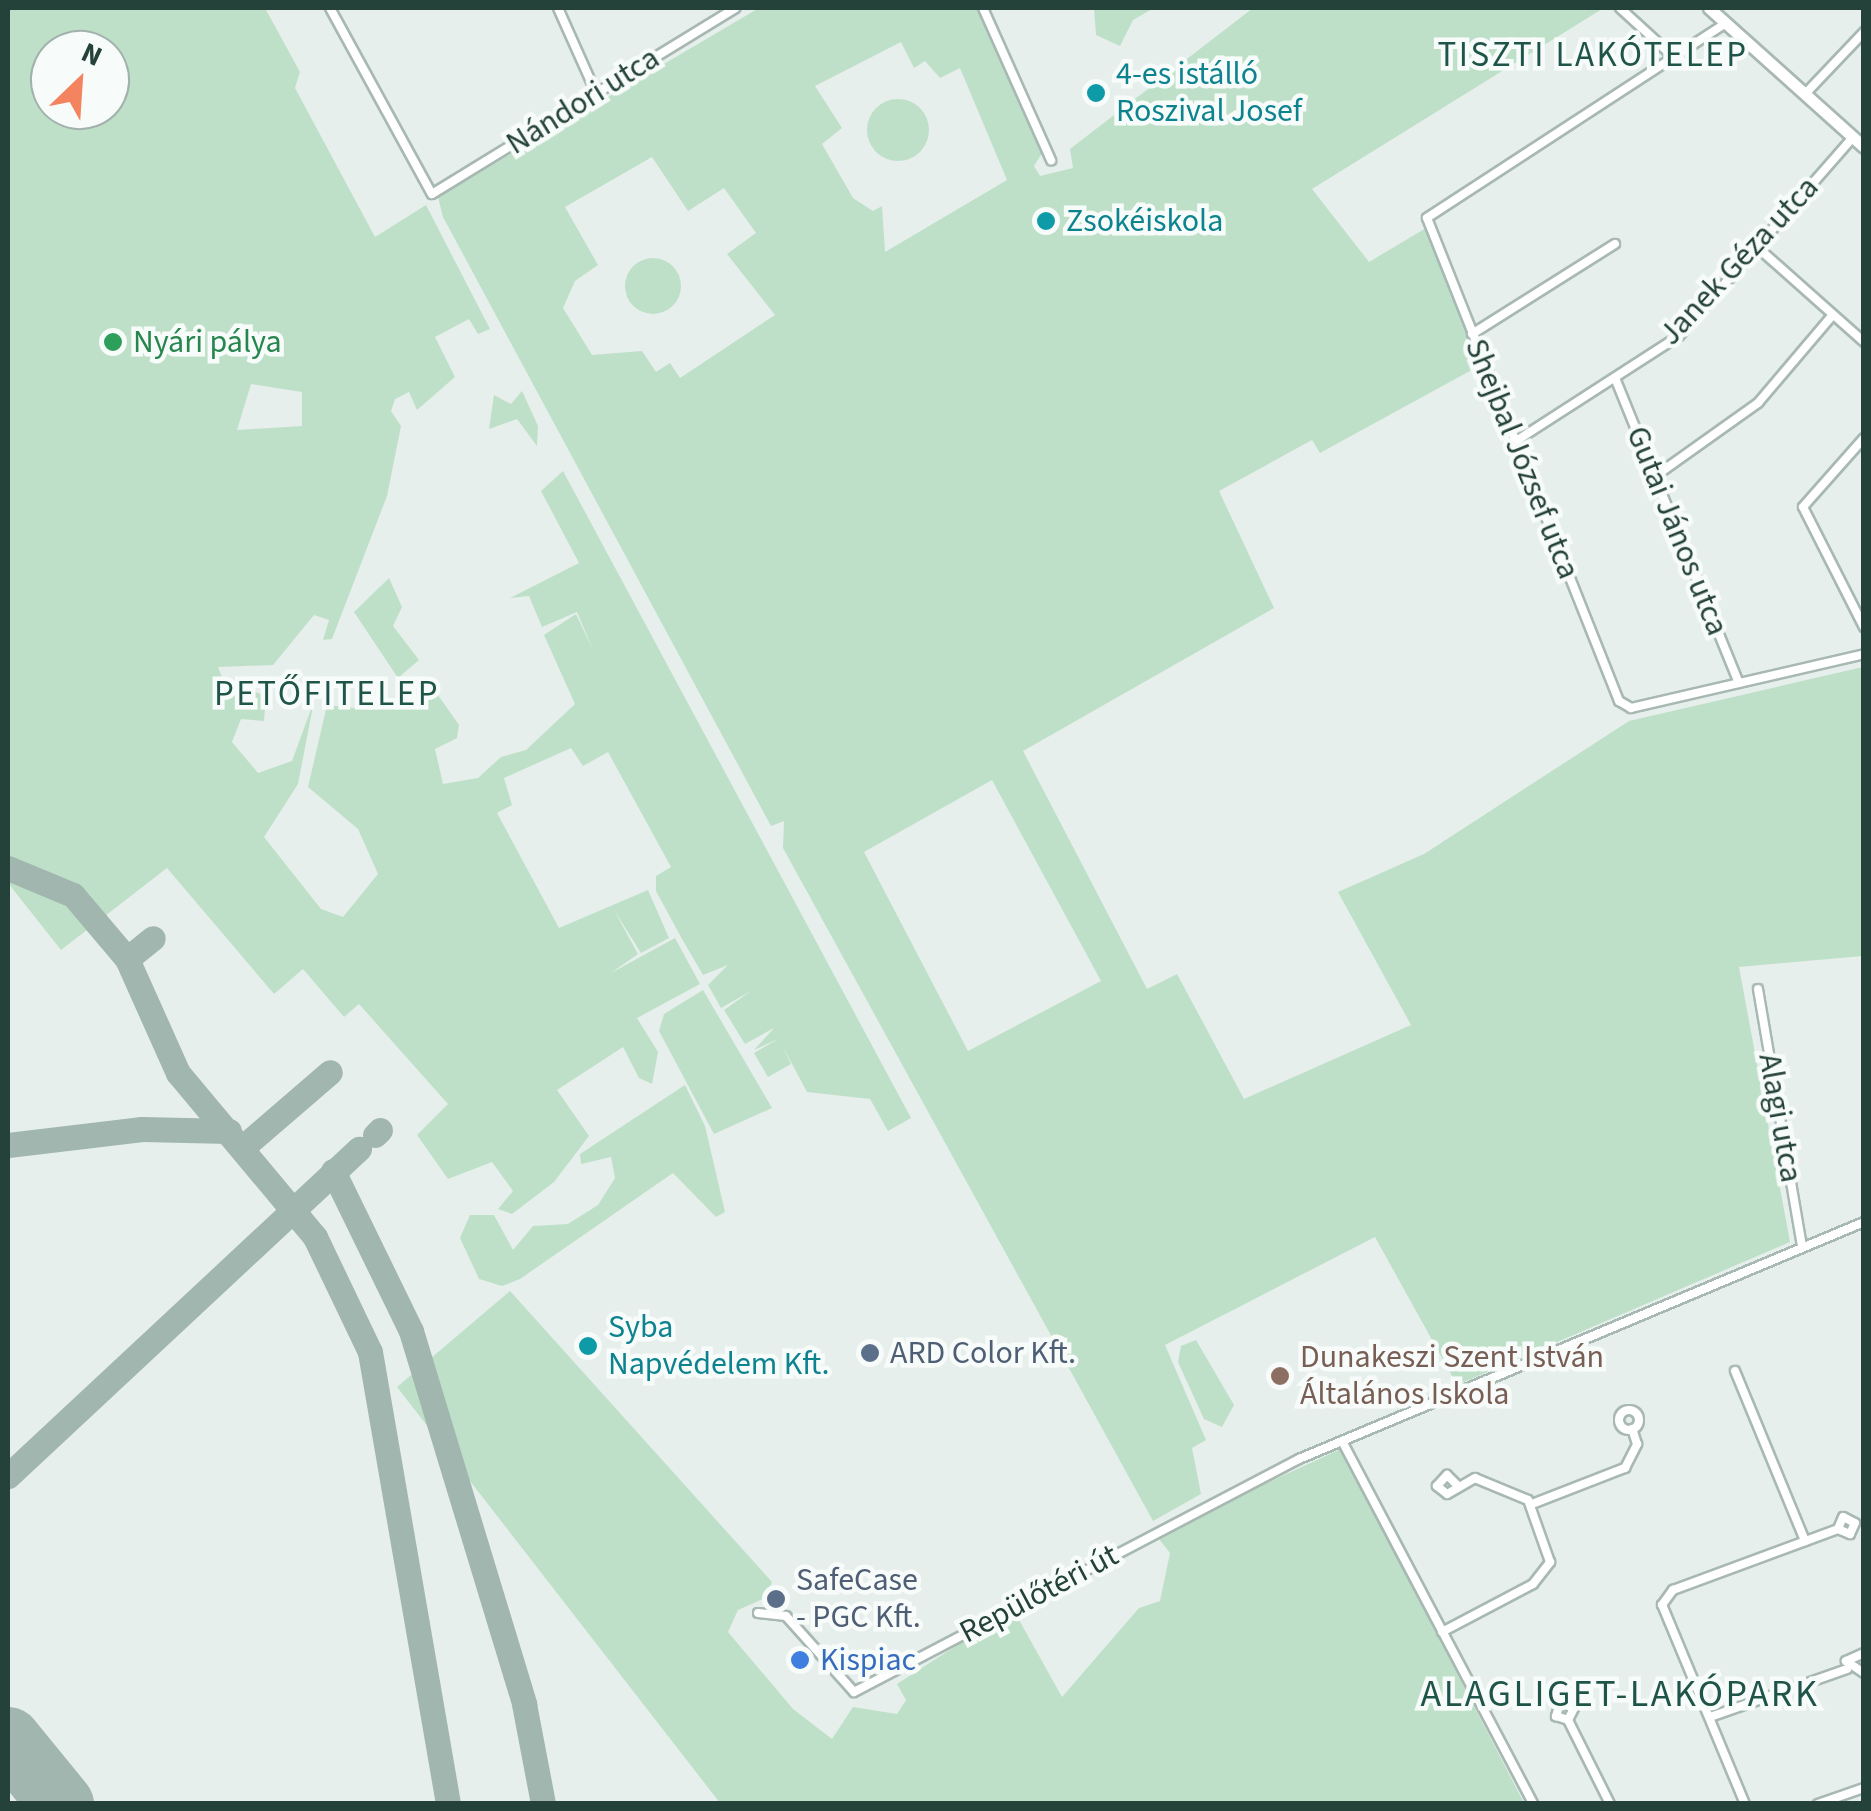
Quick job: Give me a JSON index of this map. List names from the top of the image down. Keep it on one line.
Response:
{"streets":{"street":["Nándori utca","Janek Géza utca","Shejbal József utca","Gutai János utca","Alagi utca","Repülőtéri út"]},"crossings":[["Janek Géza utca","Shejbal József utca"],["Janek Géza utca","Gutai János utca"],["Shejbal József utca","Gutai János utca"],["Alagi utca","Repülőtéri út"]],"districts":["TISZTI LAKÓTELEP","PETŐFITELEP","ALAGLIGET-LAKÓPARK"],"places":["4-es istálló Roszival Josef","Zsokéiskola","Nyári pálya","Syba Napvédelem Kft.","ARD Color Kft.","Dunakeszi Szent István Általános Iskola","SafeCase - PGC Kft.","Kispiac"],"north":"top right"}
